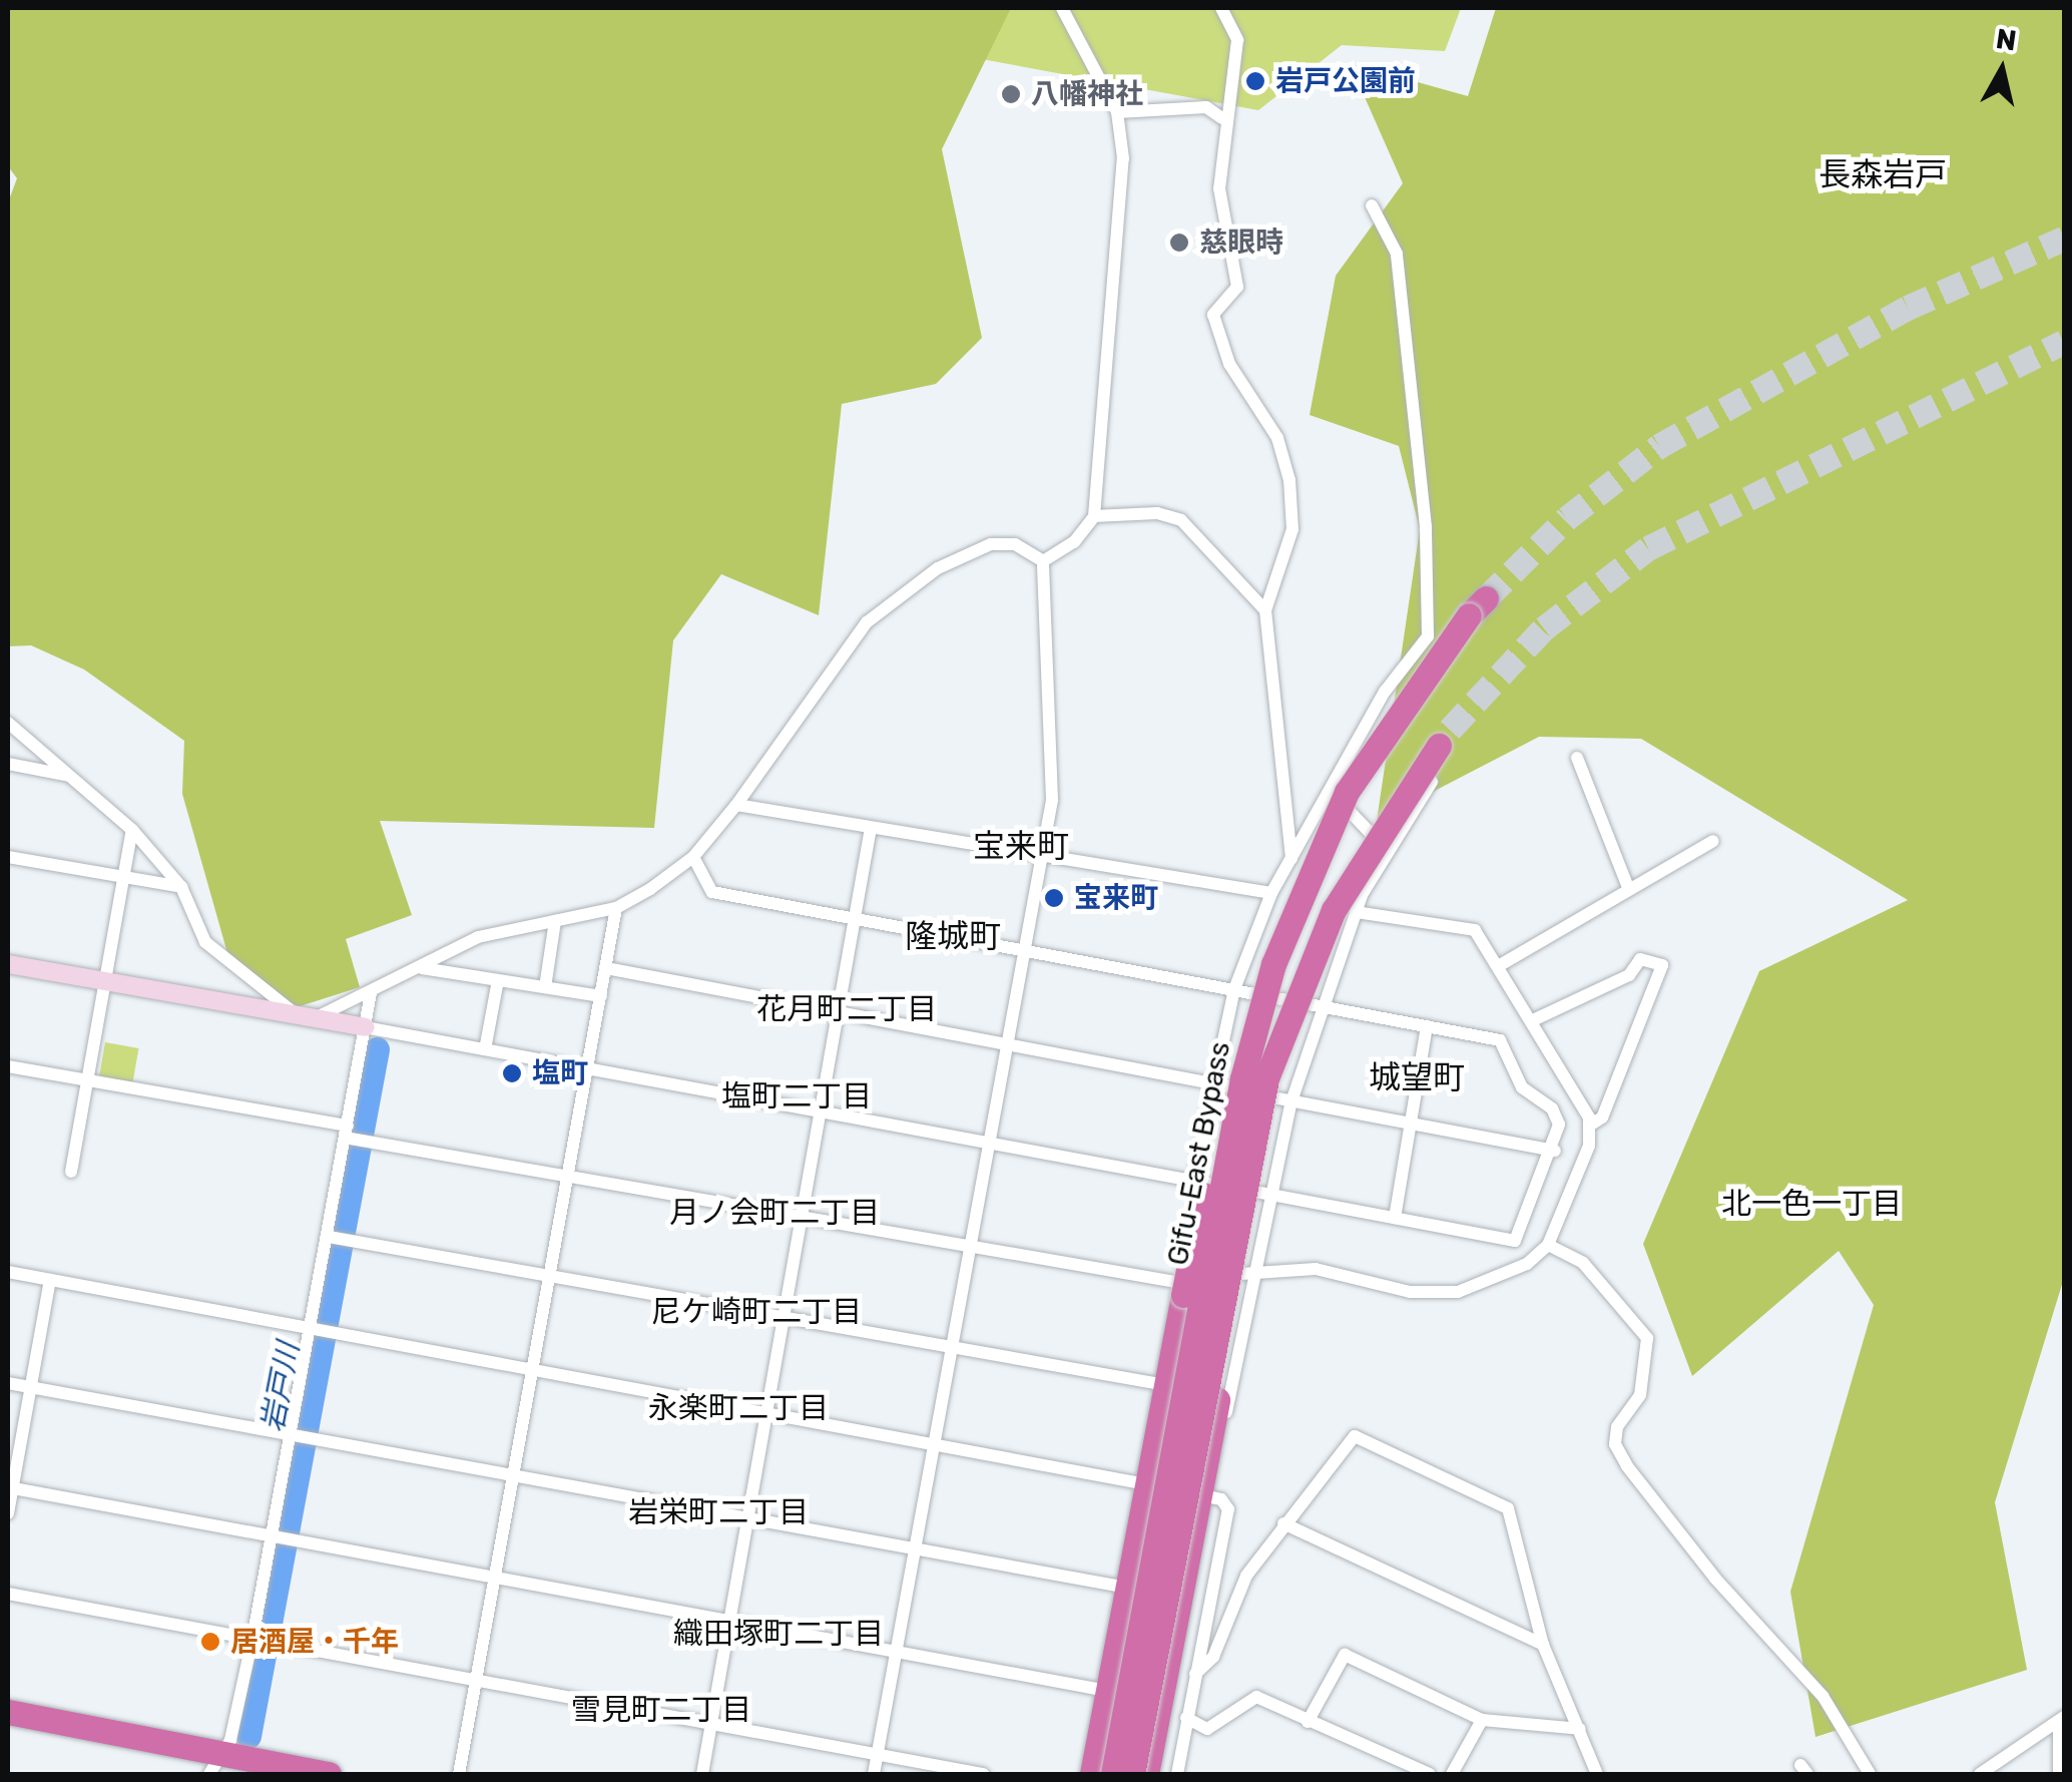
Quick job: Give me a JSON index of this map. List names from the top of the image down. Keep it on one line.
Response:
{"streets":{"highway":["Gifu-East Bypass"]},"districts":["長森岩戸","宝来町","隆城町","花月町二丁目","城望町","塩町二丁目","北一色一丁目","月ノ会町二丁目","尼ケ崎町二丁目","永楽町二丁目","岩栄町二丁目","織田塚町二丁目","雪見町二丁目"],"water":["岩戸川"],"places":["岩戸公園前","八幡神社","慈眼時","宝来町","塩町","居酒屋・千年"],"north":"top"}
